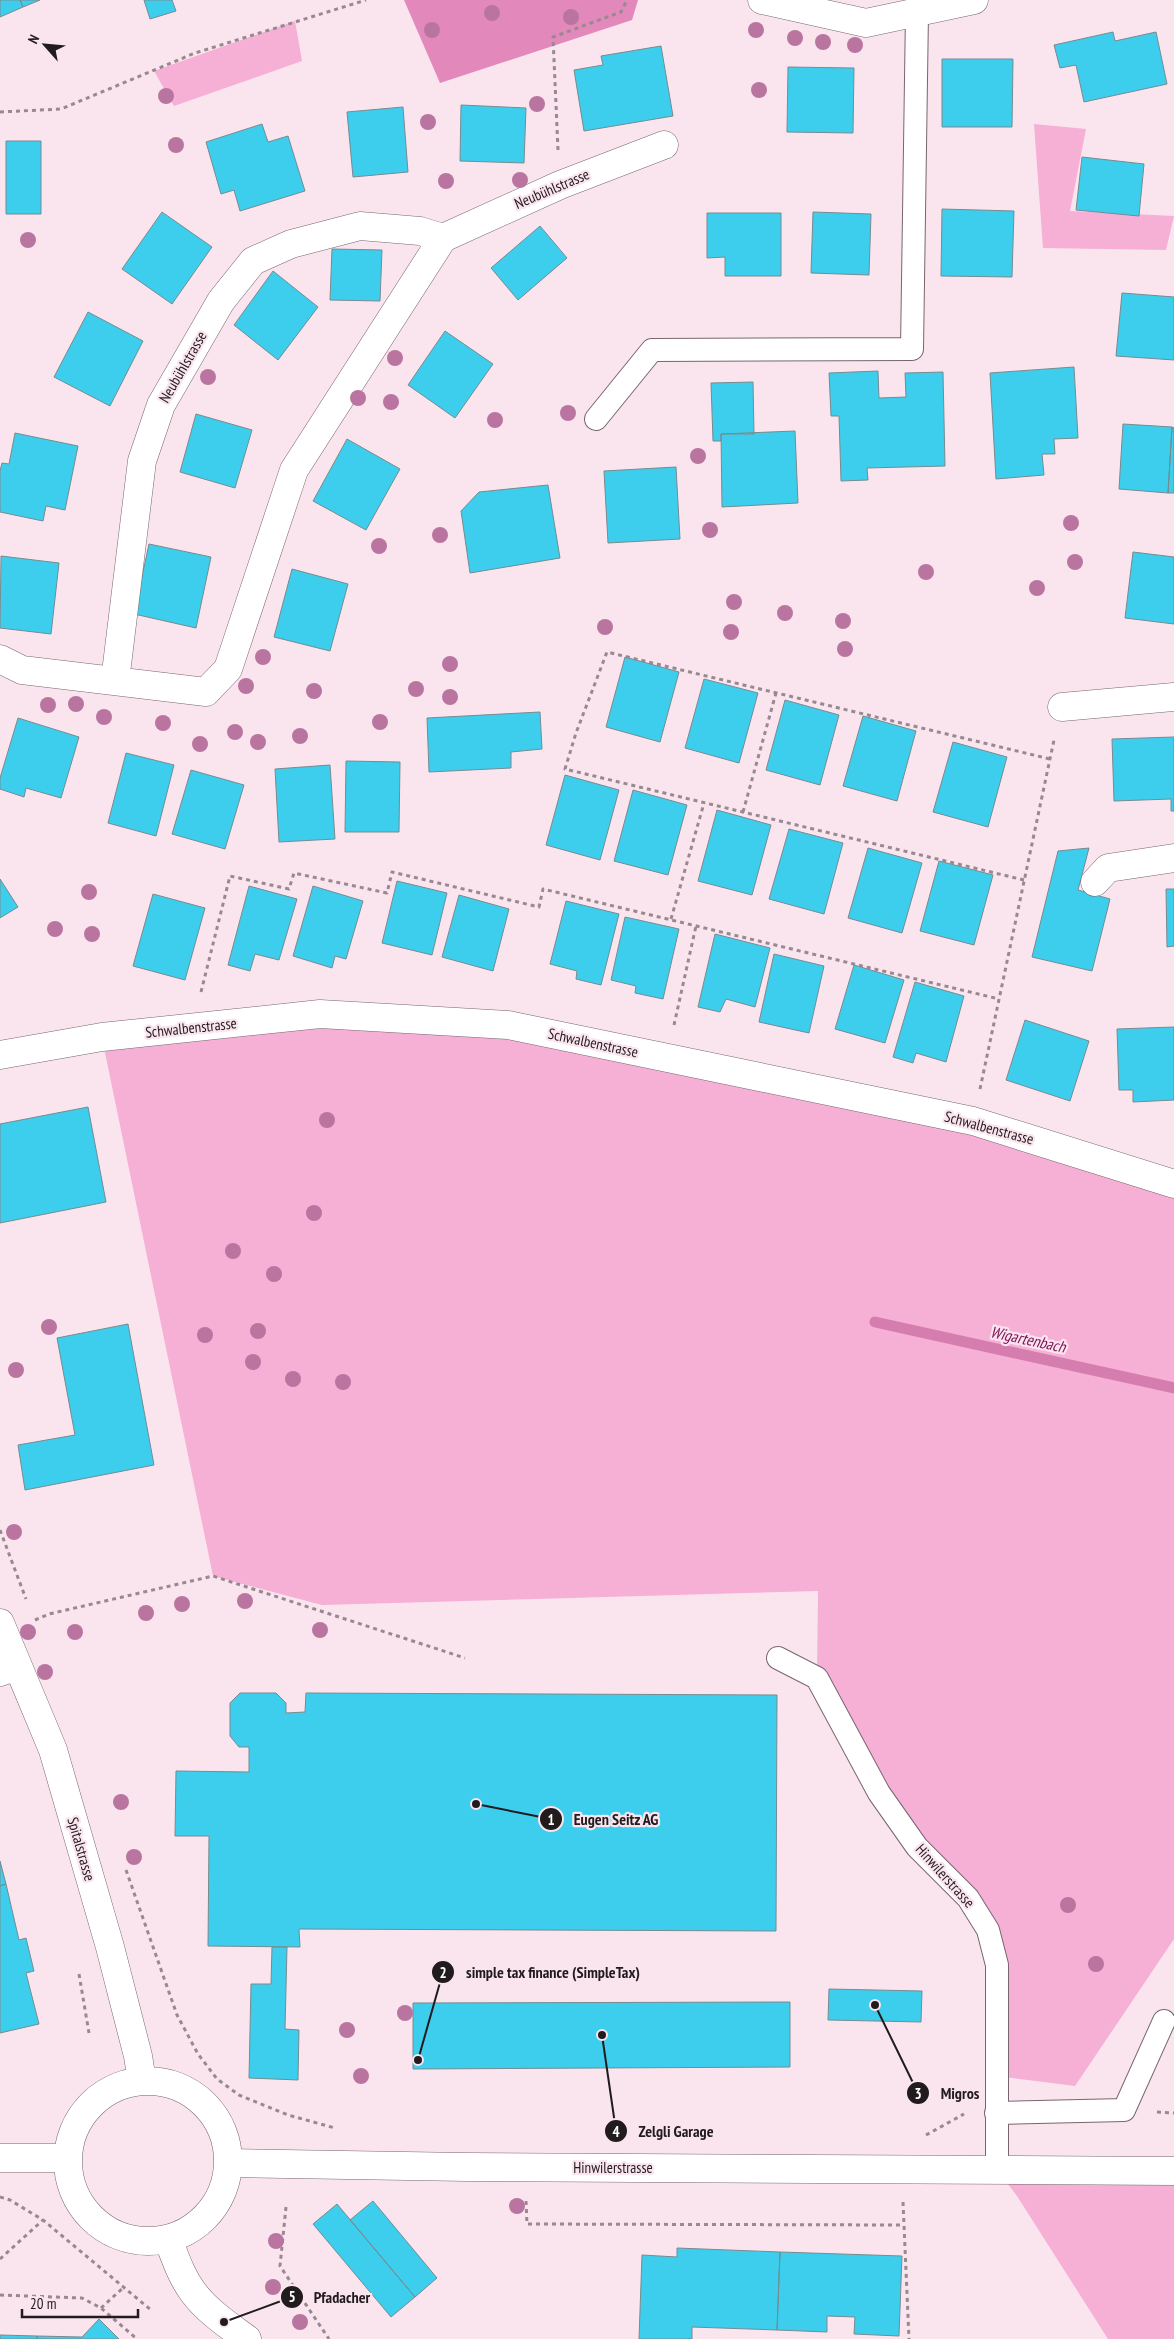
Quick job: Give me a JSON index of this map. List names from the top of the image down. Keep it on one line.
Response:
{"streets":{"street":["Neubühlstrasse","Schwalbenstrasse","Spitalstrasse","Hinwilerstrasse"]},"crossings":[["Spitalstrasse","Hinwilerstrasse"]],"water":["Wigartenbach"],"places":["Eugen Seitz AG","Migros","Zelgli Garage","simple tax finance (SimpleTax)","Pfadacher"],"scale_bar":"20 m","north":"top left"}
